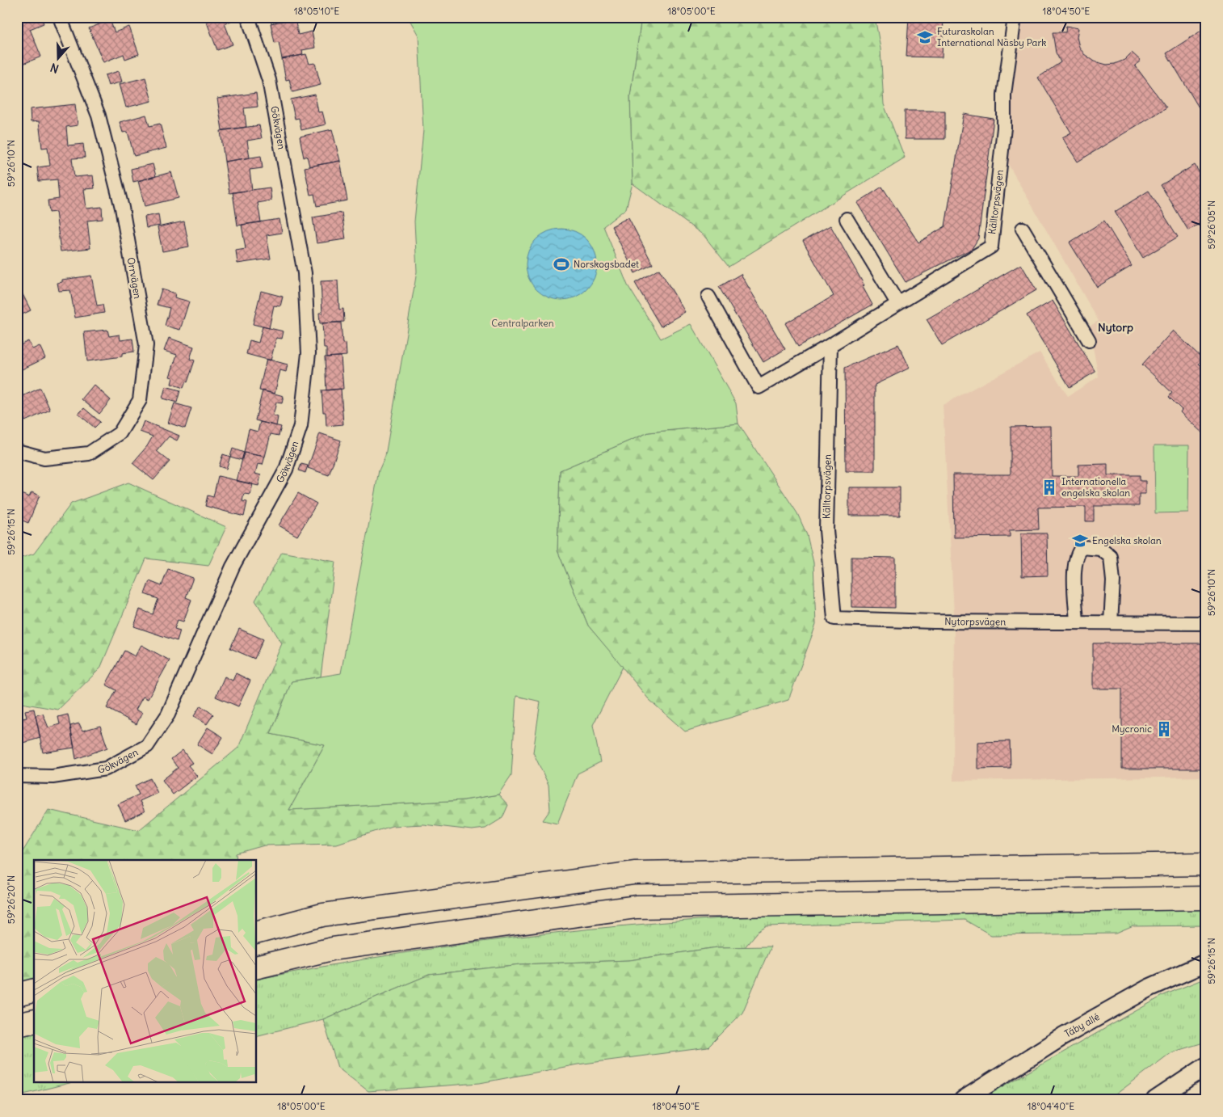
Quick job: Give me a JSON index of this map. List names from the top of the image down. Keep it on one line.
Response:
{"streets":{"street":["Gökvägen","Källtorpsvägen","Orrvägen","Nytorpsvägen","Täby allé"]},"crossings":[["Källtorpsvägen","Nytorpsvägen"]],"districts":["Nytorp"],"parks":["Centralparken"],"places":{"school or university":["Futuraskolan International Näsby Park","Engelska skolan"],"sports":["Norskogsbadet"],"building":["Internationella engelska skolan","Mycronic"]},"north":"bottom","coordinates":["18°05'10\"E","18°05'00\"E","18°04'50\"E","59°26'10\"N","59°26'05\"N","59°26'15\"N","59°26'20\"N","18°04'40\"E"]}
